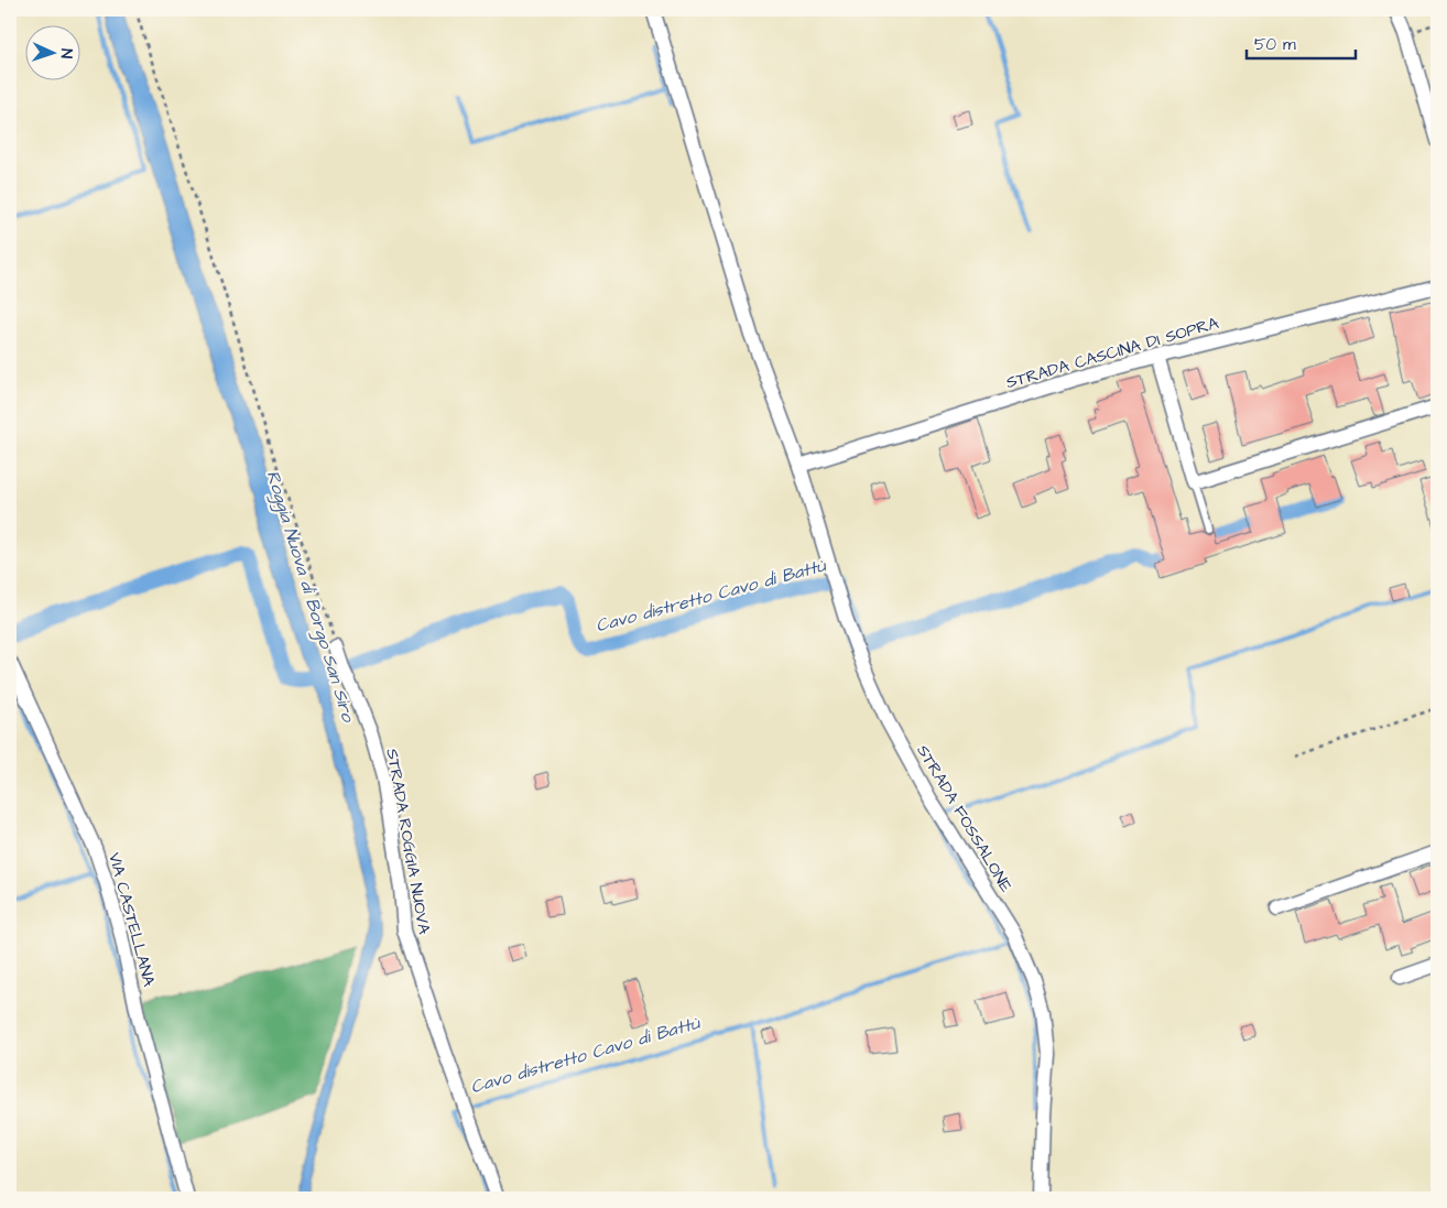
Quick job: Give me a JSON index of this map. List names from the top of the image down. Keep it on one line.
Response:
{"streets":{"street":["STRADA CASCINA DI SOPRA","STRADA FOSSALONE","STRADA ROGGIA NUOVA","VIA CASTELLANA"]},"crossings":[["STRADA CASCINA DI SOPRA","STRADA FOSSALONE"]],"water":["Cavo distretto Cavo di Battù","Roggia Nuova di Borgo San Siro"],"scale_bar":"50 m","north":"right"}
